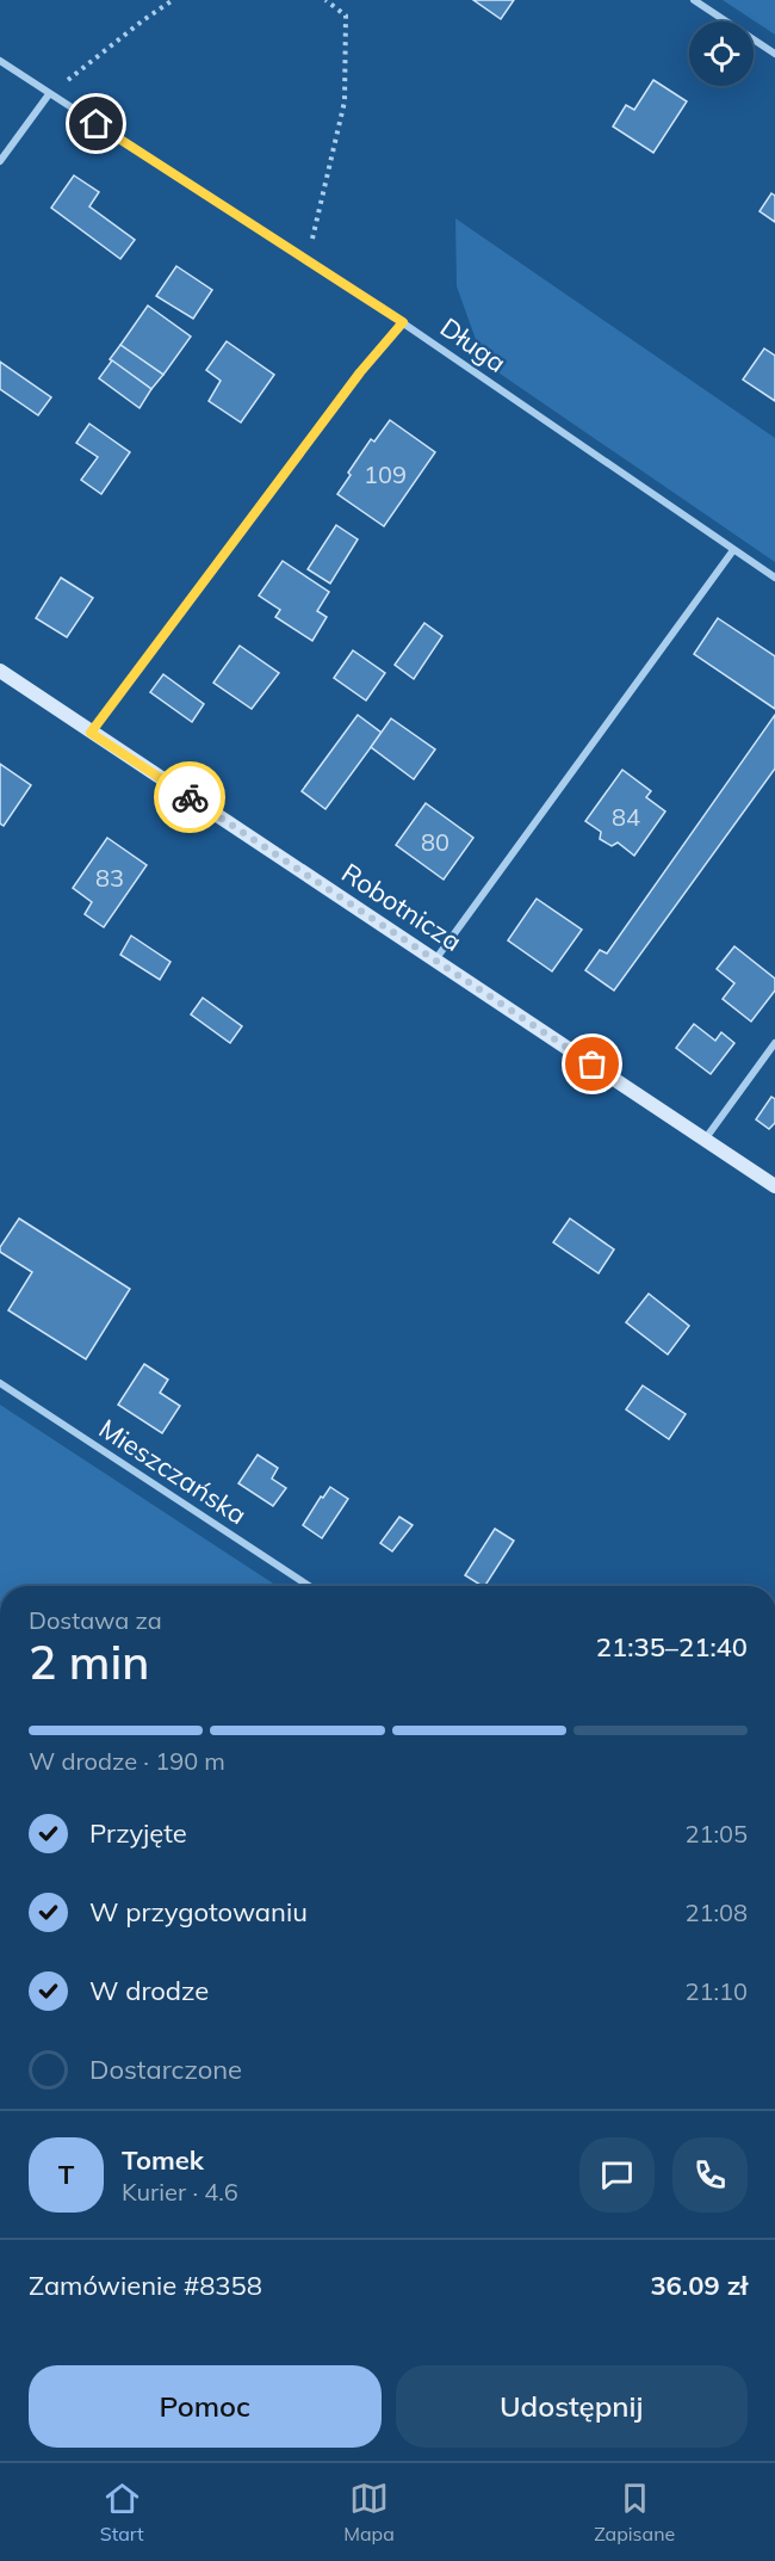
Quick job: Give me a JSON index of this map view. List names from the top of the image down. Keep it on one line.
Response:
{"streets":{"street":["Długa","Robotnicza","Mieszczańska"]},"house_numbers":["109","84","80","83"],"page":{"heading":["2 min","Dostawa za","21:35–21:40"],"panel":["Tomek","Kurier · 4.6","Zamówienie #8358","36.09 zł"],"bar":"W drodze · 190 m","list":[["Przyjęte","21:05"],["W przygotowaniu","21:08"],["W drodze","21:10"],"Dostarczone"],"round":"T","buttons":["Pomoc","Udostępnij"],"tabs":["Start","Mapa","Zapisane"]}}
